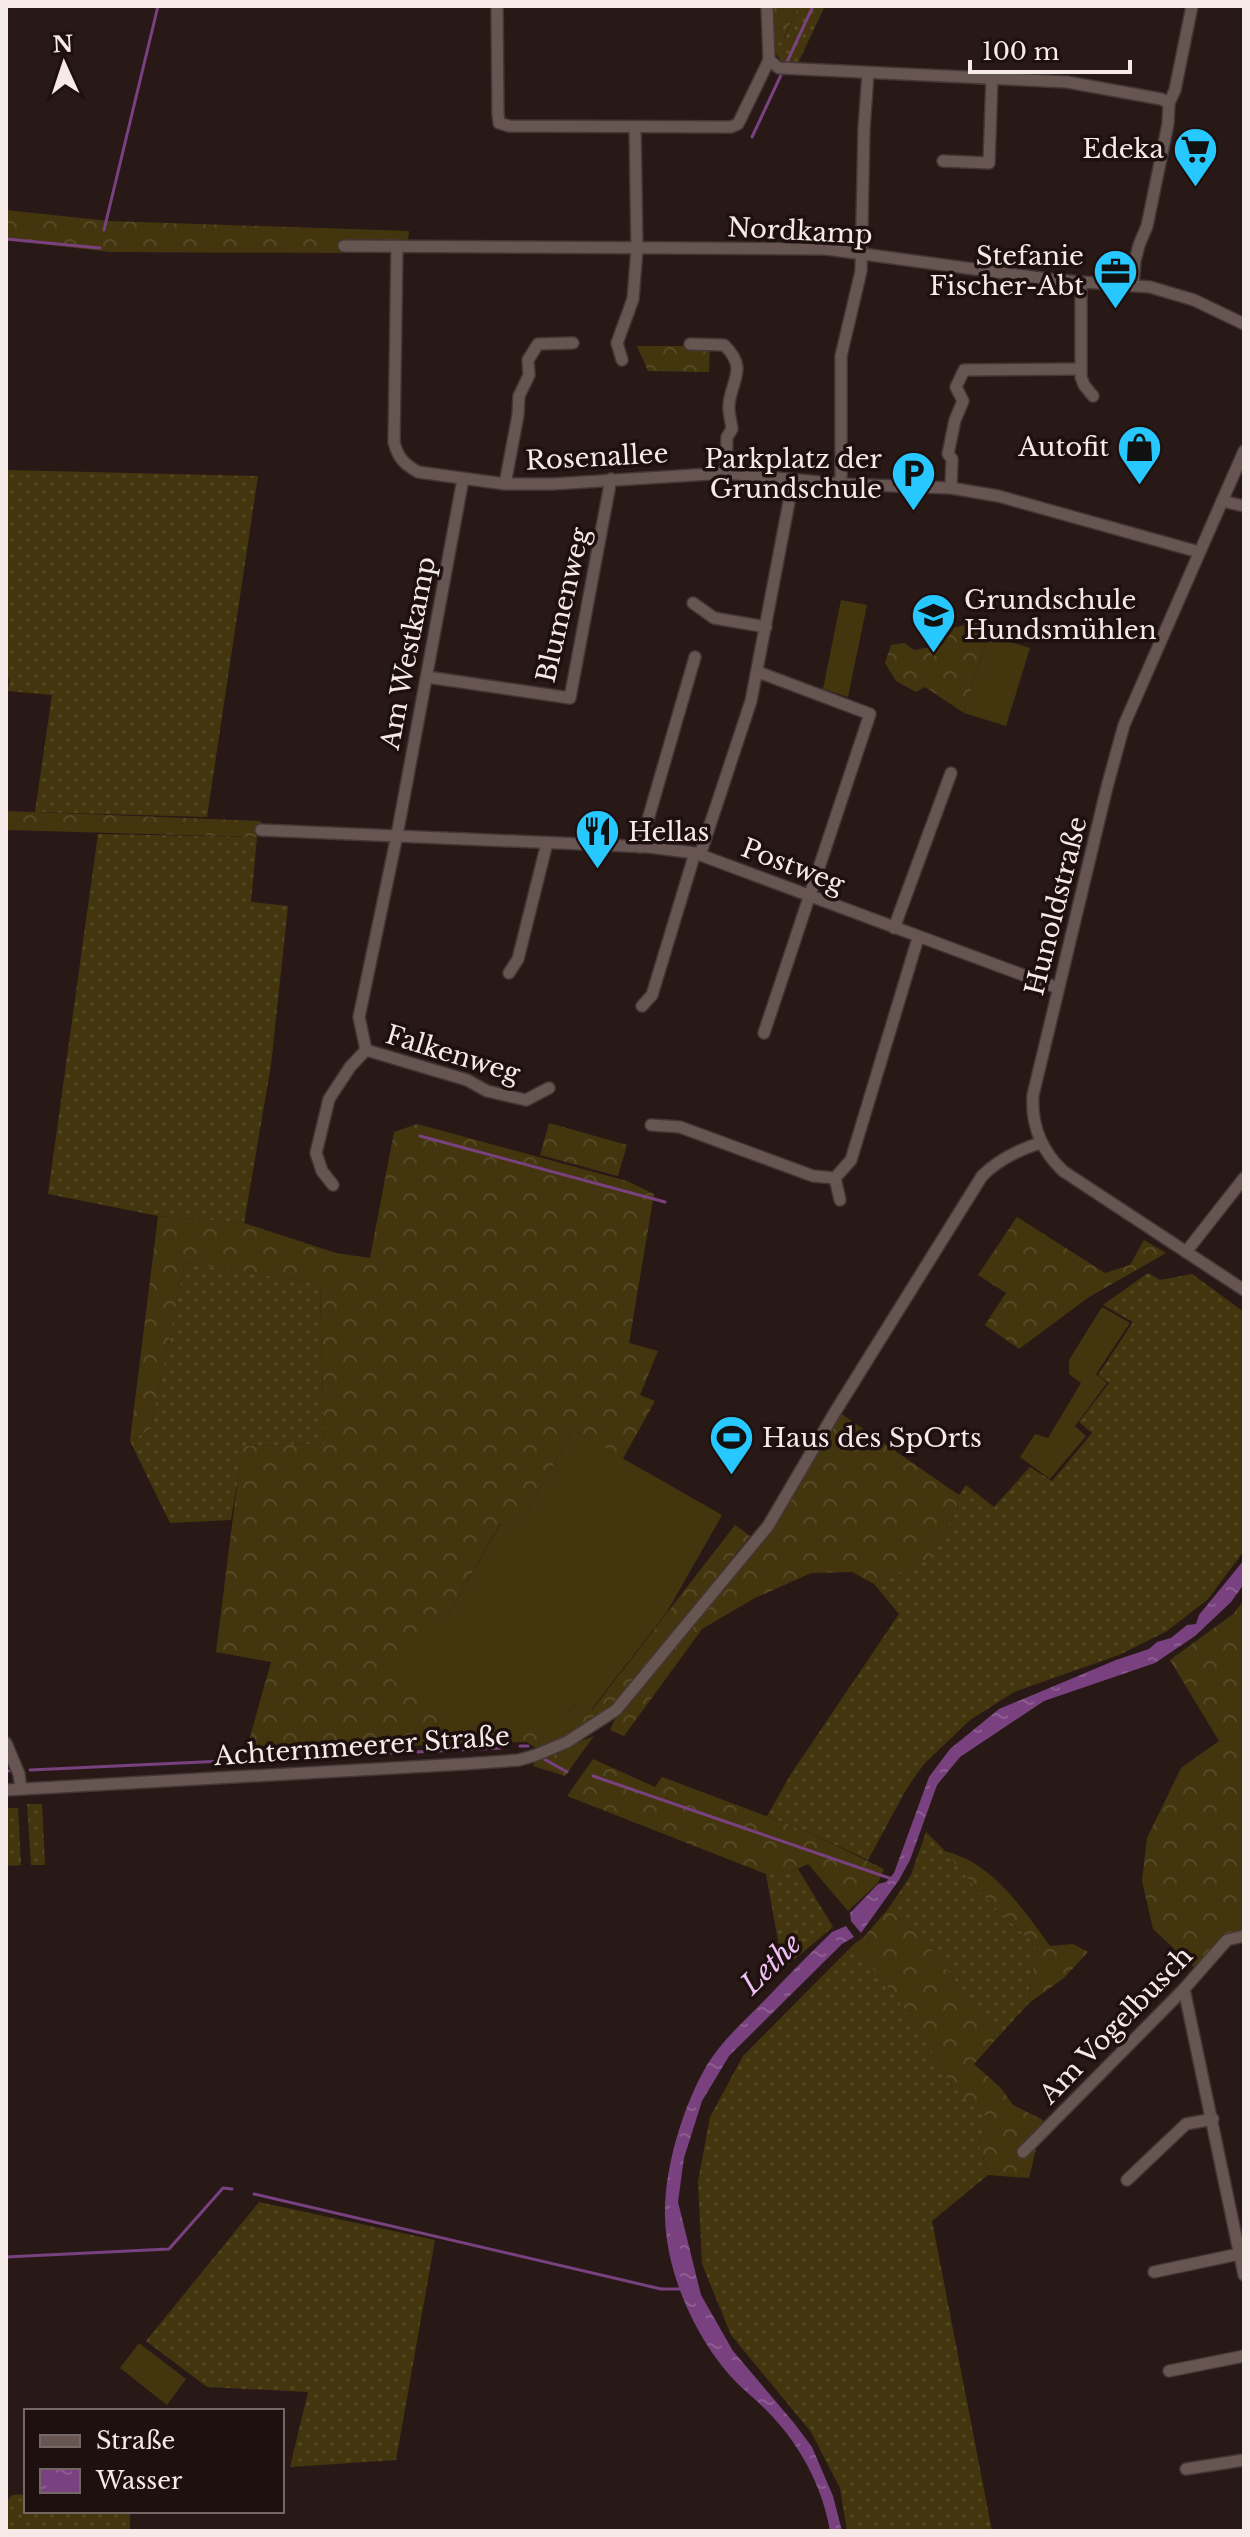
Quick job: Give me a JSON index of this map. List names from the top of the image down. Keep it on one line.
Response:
{"streets":{"street":["Nordkamp","Rosenallee","Blumenweg","Am Westkamp","Postweg","Hunoldstraße","Falkenweg","Achternmeerer Straße","Am Vogelbusch"]},"crossings":[["Nordkamp","Rosenallee"],["Rosenallee","Blumenweg"],["Rosenallee","Am Westkamp"],["Rosenallee","Hunoldstraße"],["Blumenweg","Am Westkamp"],["Am Westkamp","Postweg"],["Am Westkamp","Falkenweg"],["Postweg","Hunoldstraße"],["Postweg","Falkenweg"],["Hunoldstraße","Achternmeerer Straße"]],"water":["Lethe"],"places":{"supermarket":["Edeka"],"office":["Stefanie Fischer-Abt"],"shop":["Autofit"],"parking":["Parkplatz der Grundschule"],"school or university":["Grundschule Hundsmühlen"],"restaurant":["Hellas"],"sports":["Haus des SpOrts"]},"legend":["Straße","Wasser"],"scale_bar":"100 m","north":"top"}
